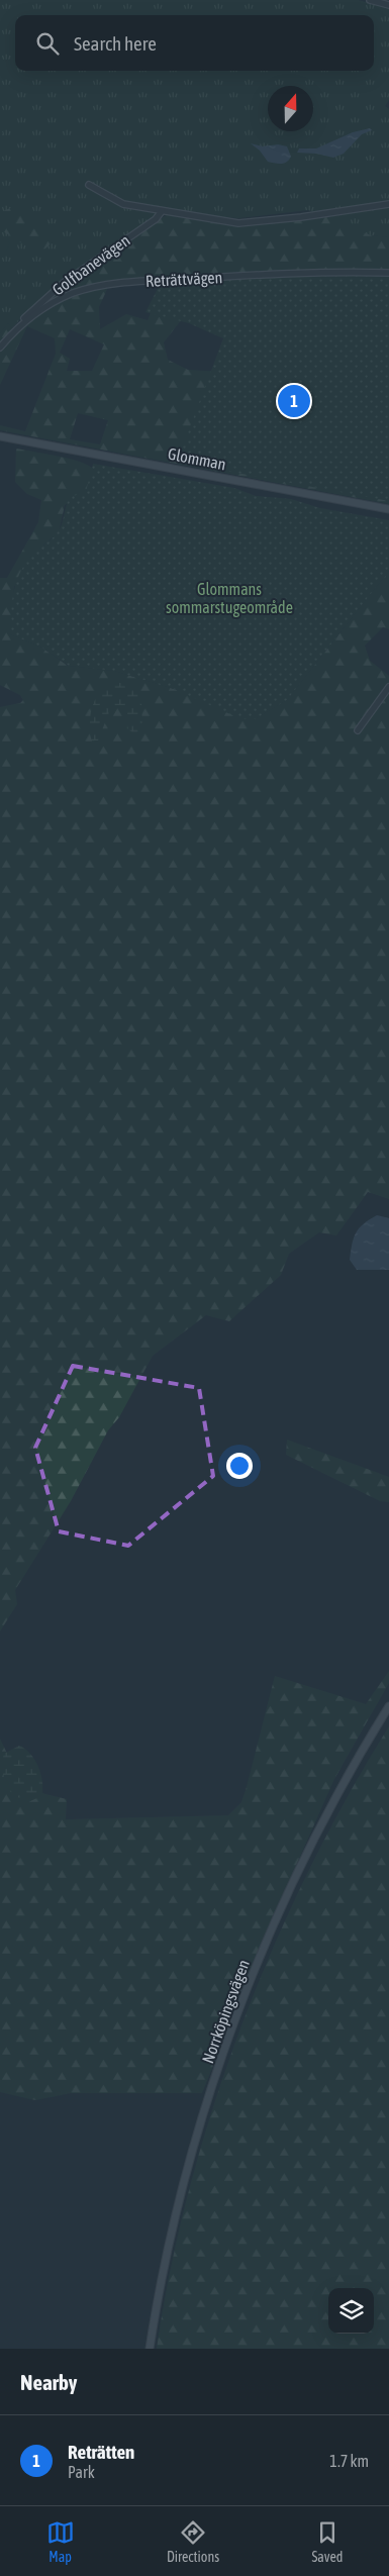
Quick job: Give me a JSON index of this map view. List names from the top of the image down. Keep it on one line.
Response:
{"streets":{"main road":["Glomman","Norrköpingsvägen"],"street":["Golfbanevägen","Reträttvägen"]},"crossings":[["Golfbanevägen","Reträttvägen"]],"parks":["Glommans sommarstugeområde"],"north":"top","page":{"search":"Search here","pins":"1","heading":"Nearby","list":[{"mark":"1","name":"Reträtten","note":"Park","value":"1.7 km"}],"nav":["Map","Directions","Saved"]}}
